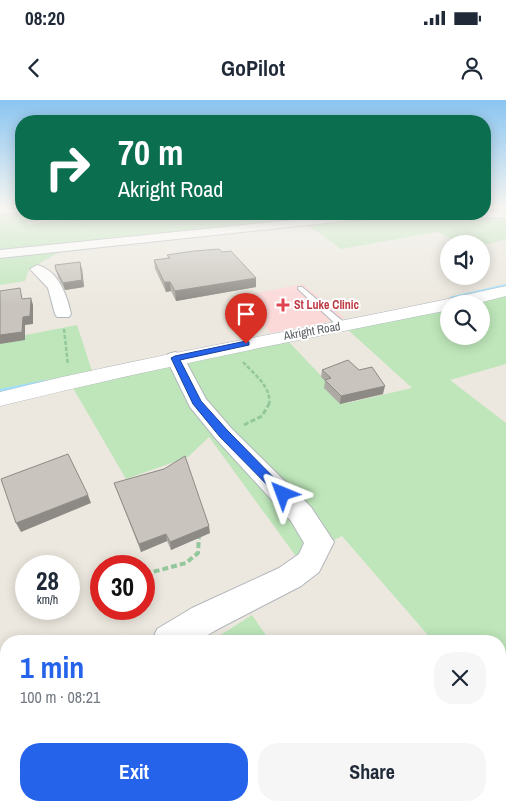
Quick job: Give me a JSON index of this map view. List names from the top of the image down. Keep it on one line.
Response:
{"streets":{"street":["Akright Road"]},"places":{"health":["St Luke Clinic"]},"page":{"status":"08:20","header":"GoPilot","turn":["70 m","Akright Road"],"speed":"28 km/h","limit":"30","heading":["1 min","100 m · 08:21"],"buttons":["Exit","Share"]}}
